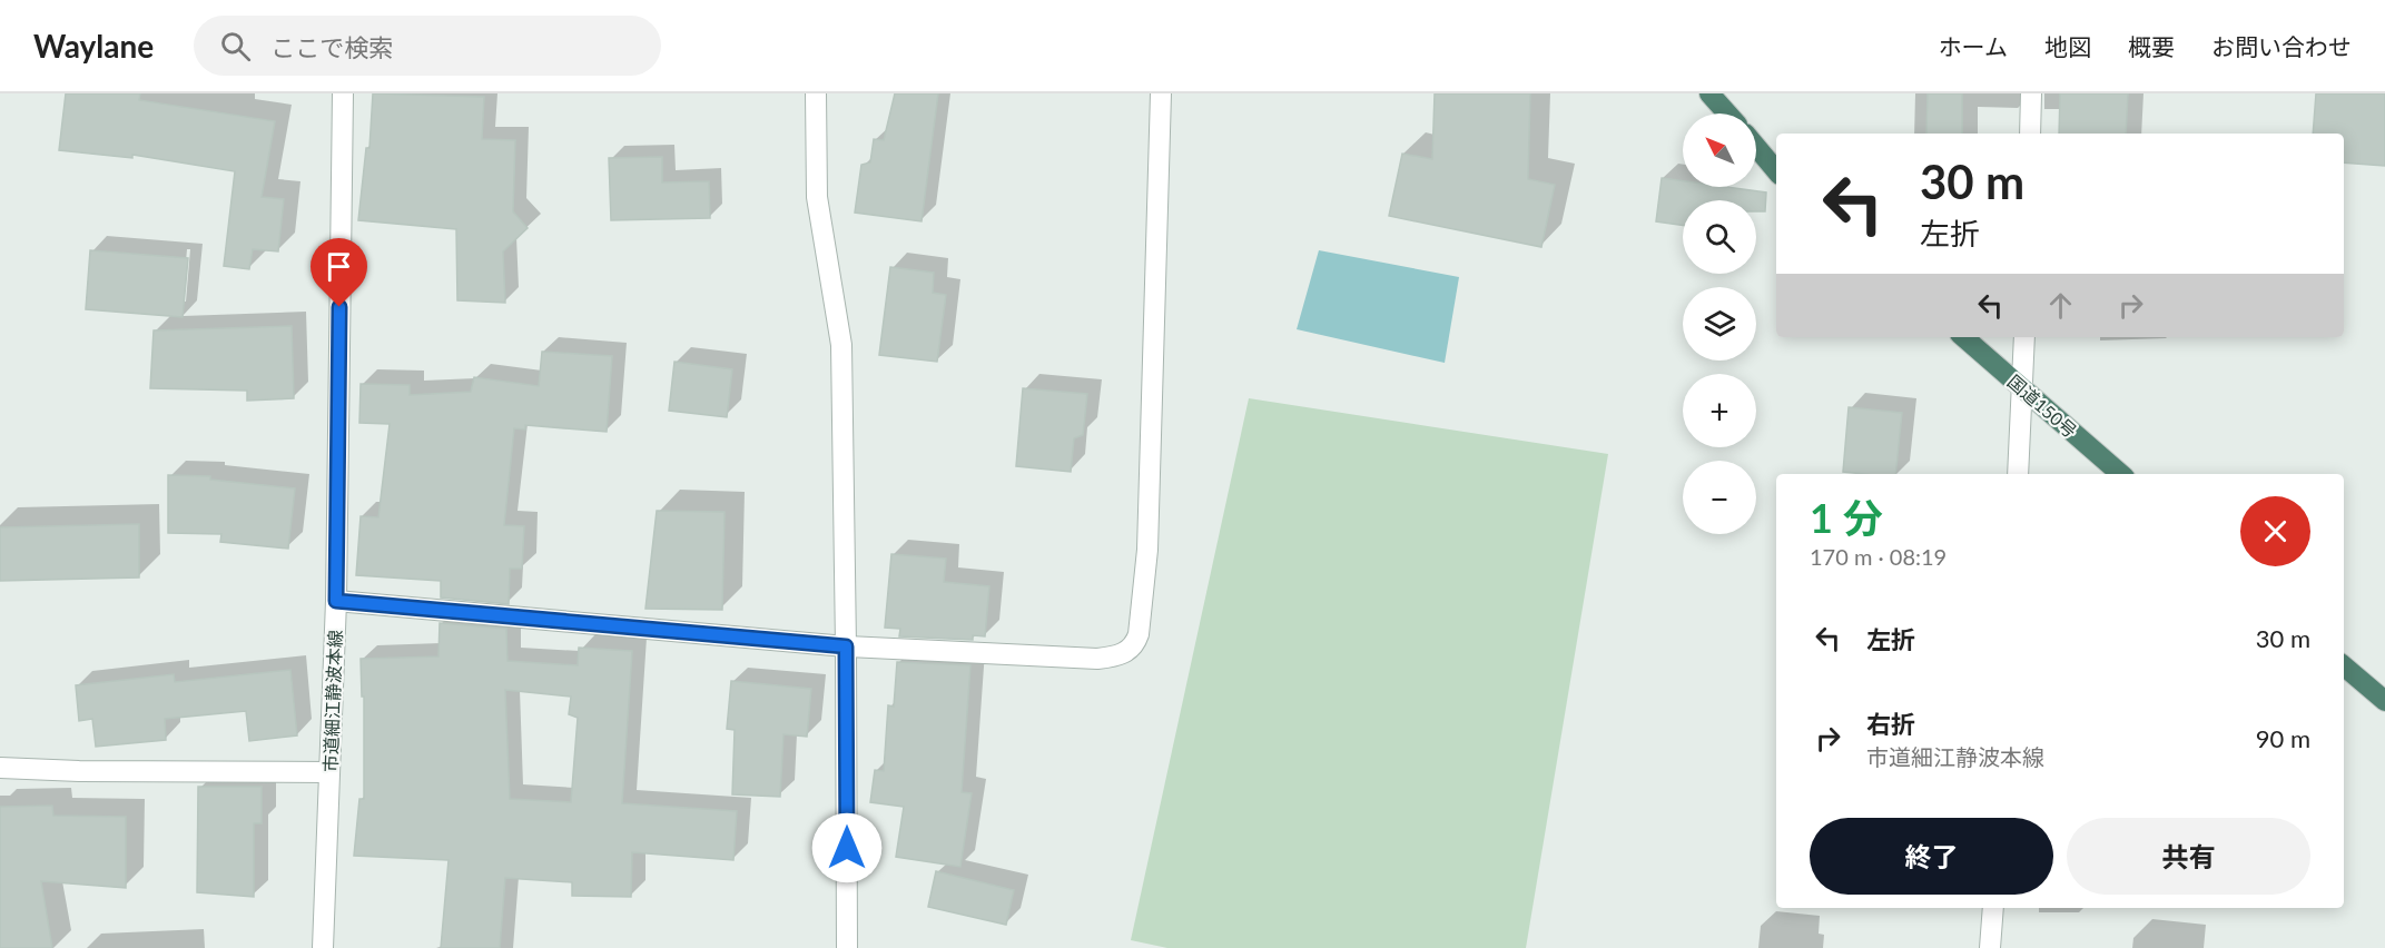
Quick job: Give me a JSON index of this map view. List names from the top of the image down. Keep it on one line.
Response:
{"streets":{"highway":["国道150号"],"street":["市道細江静波本線"]},"north":"top left","page":{"header":"Waylane","search":"ここで検索","nav":["ホーム","地図","概要","お問い合わせ"],"map_buttons":["+","−"],"turn":["30 m","左折"],"heading":["1 分","170 m · 08:19"],"list":[{"name":"左折","value":"30 m"},{"name":"右折","note":"市道細江静波本線","value":"90 m"}],"buttons":["終了","共有"]}}
